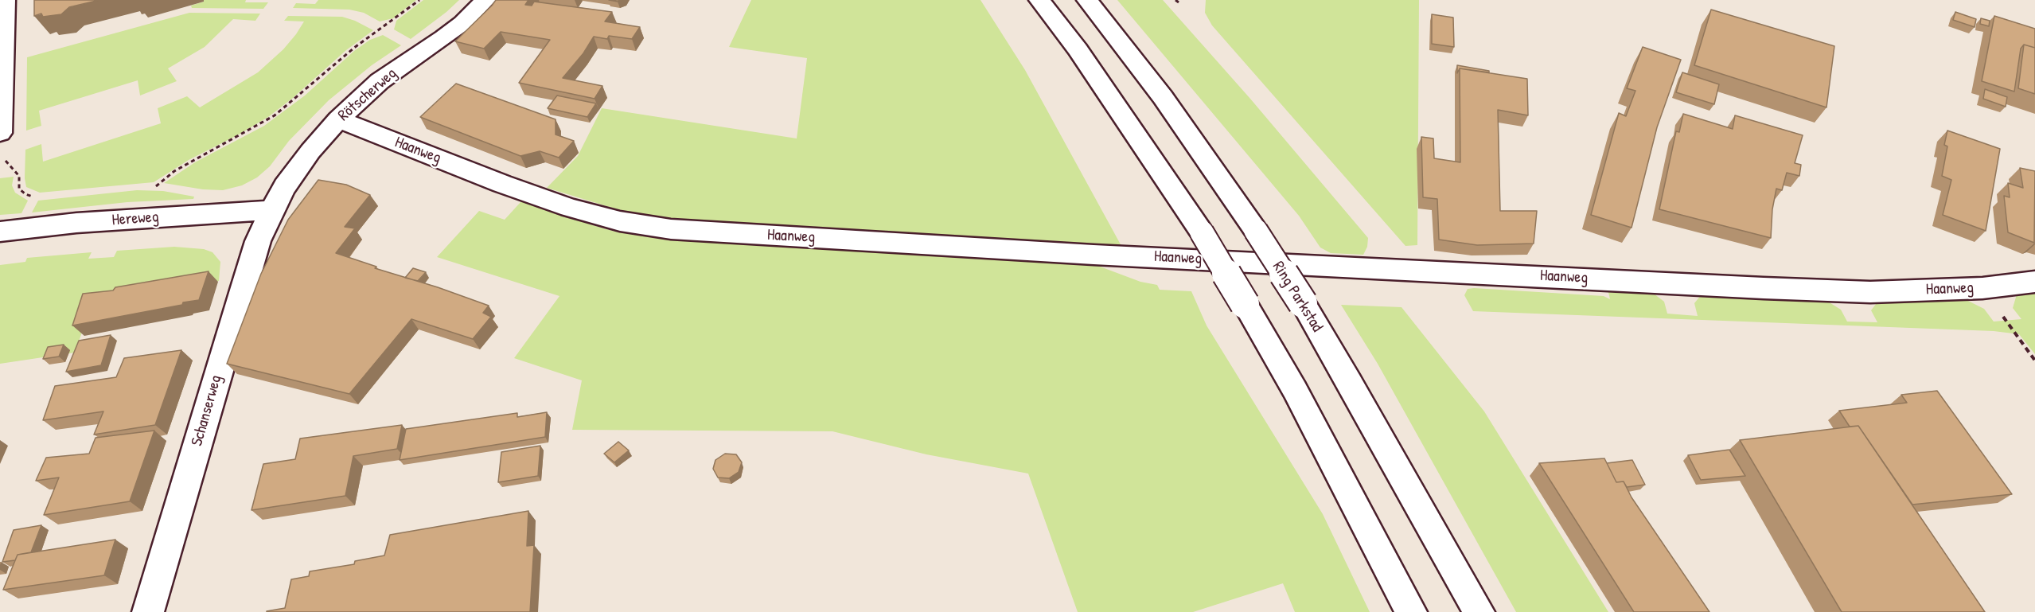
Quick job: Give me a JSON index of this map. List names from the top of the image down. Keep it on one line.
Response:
{"streets":{"main road":["Rötscherweg","Haanweg","Hereweg","Ring Parkstad","Schanserweg"]},"crossings":[["Rötscherweg","Haanweg"],["Rötscherweg","Hereweg"],["Rötscherweg","Schanserweg"],["Hereweg","Schanserweg"]]}
